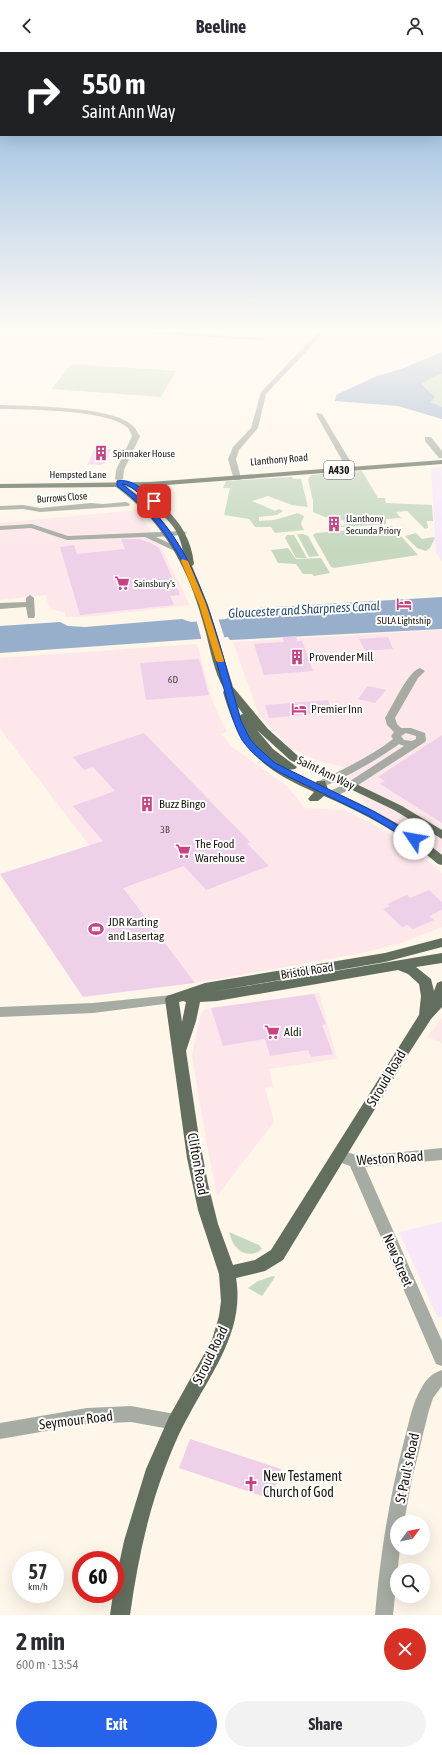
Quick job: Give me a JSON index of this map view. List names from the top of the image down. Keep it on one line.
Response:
{"streets":{"main road":["Llanthony Road","A430","Hempsted Lane","Saint Ann Way","Bristol Road","Stroud Road","Clifton Road"],"street":["Burrows Close","Weston Road","New Street","Seymour Road","St Paul's Road"]},"crossings":[["Llanthony Road","A430"],["Llanthony Road","Hempsted Lane"],["Llanthony Road","Saint Ann Way"],["A430","Hempsted Lane"],["A430","Saint Ann Way"],["Hempsted Lane","Saint Ann Way"],["Bristol Road","Stroud Road"],["Bristol Road","Clifton Road"],["Stroud Road","Weston Road"],["Stroud Road","Clifton Road"],["Stroud Road","Seymour Road"],["Weston Road","New Street"]],"water":["Gloucester and Sharpness Canal"],"places":{"building":["Spinnaker House","Llanthony Secunda Priory","Provender Mill","Buzz Bingo"],"supermarket":["Sainsbury's","The Food Warehouse","Aldi"],"hotel":["SULA Lightship","Premier Inn"],"sports":["JDR Karting and Lasertag"],"church":["New Testament Church of God"]},"house_numbers":["6D","3B"],"north":"top right","page":{"header":"Beeline","turn":["550 m","Saint Ann Way"],"speed":"57 km/h","limit":"60","heading":["2 min","600 m · 13:54"],"buttons":["Exit","Share"]}}
